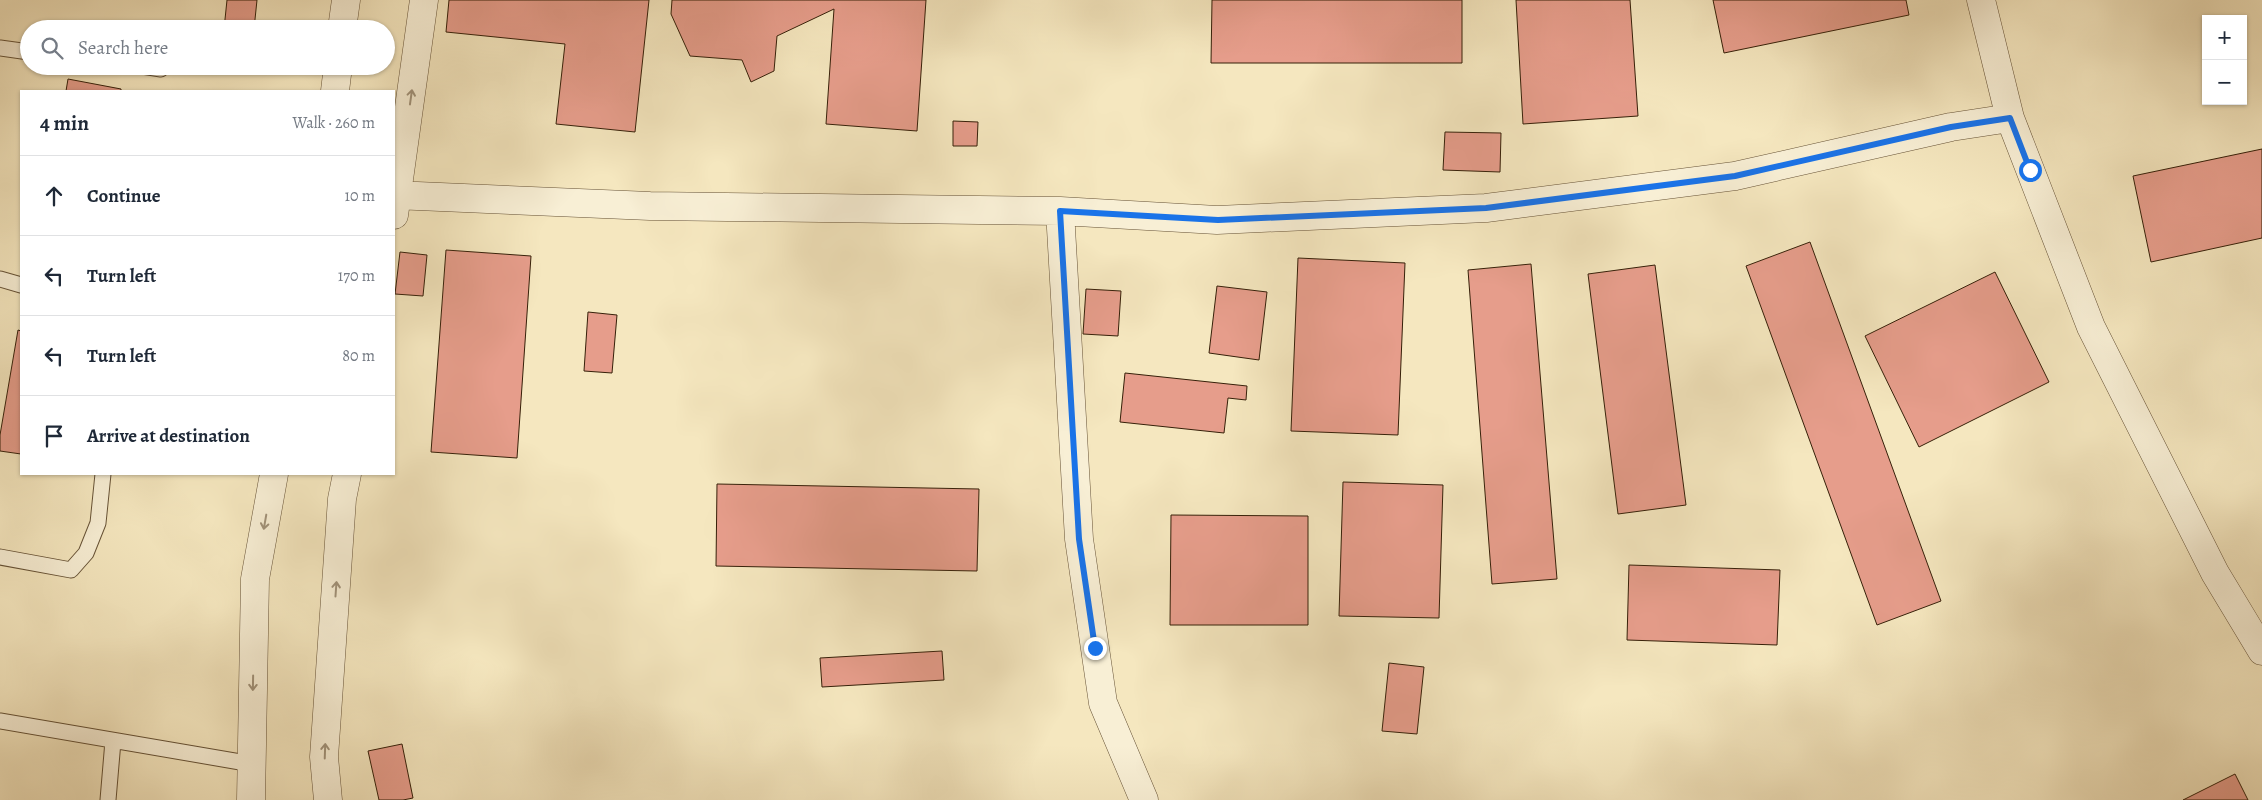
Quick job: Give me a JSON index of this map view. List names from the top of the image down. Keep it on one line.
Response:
{"page":{"map_buttons":["+","−"],"search":"Search here","heading":["4 min","Walk · 260 m"],"list":[["Continue","10 m"],["Turn left","170 m"],["Turn left","80 m"],"Arrive at destination"]}}
